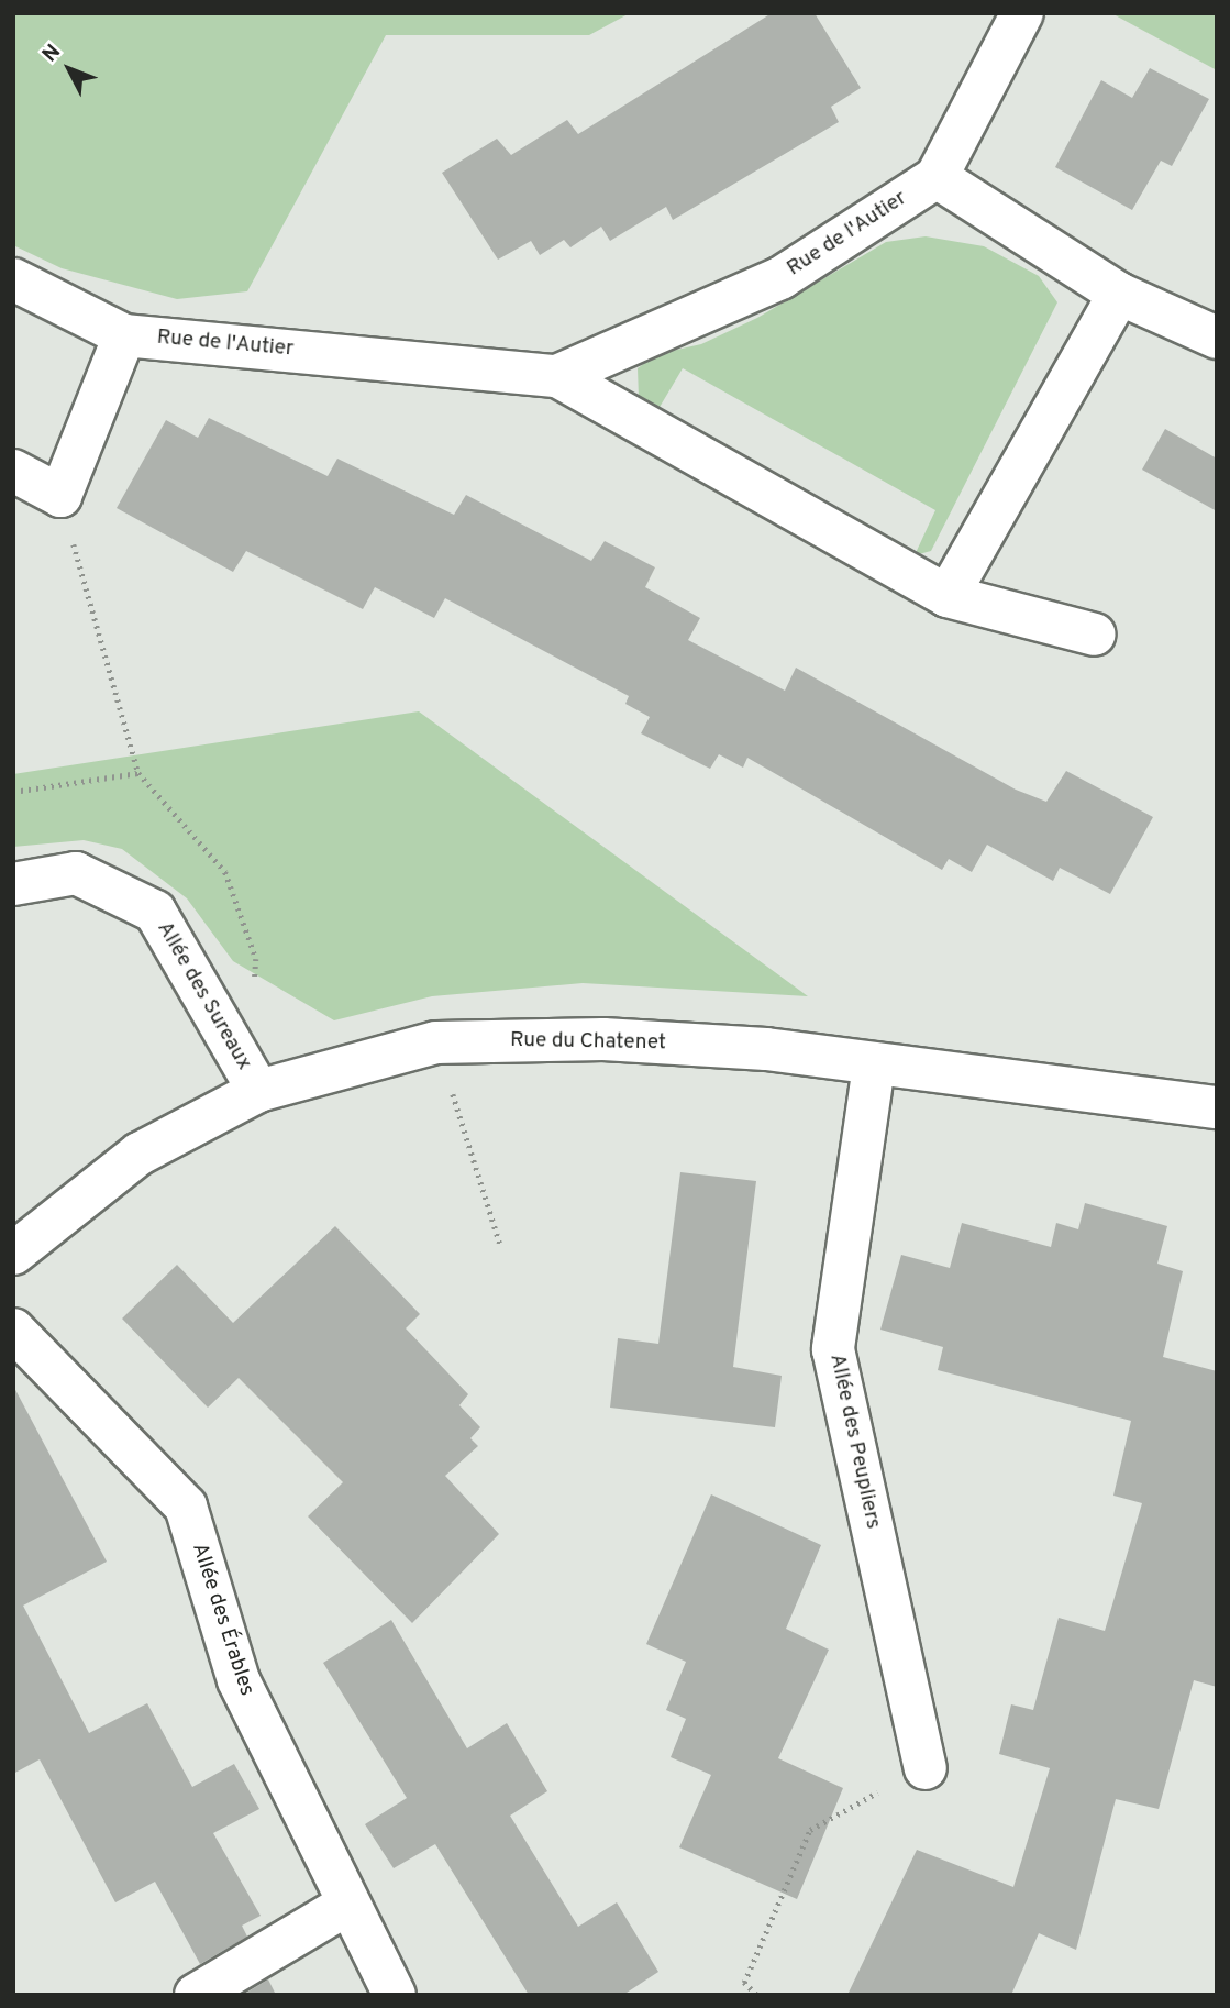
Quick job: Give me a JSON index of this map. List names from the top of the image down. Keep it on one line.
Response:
{"streets":{"street":["Rue de l'Autier","Allée des Sureaux","Rue du Chatenet","Allée des Peupliers","Allée des Érables"]},"crossings":[["Allée des Sureaux","Rue du Chatenet"],["Rue du Chatenet","Allée des Peupliers"]],"north":"top left"}
